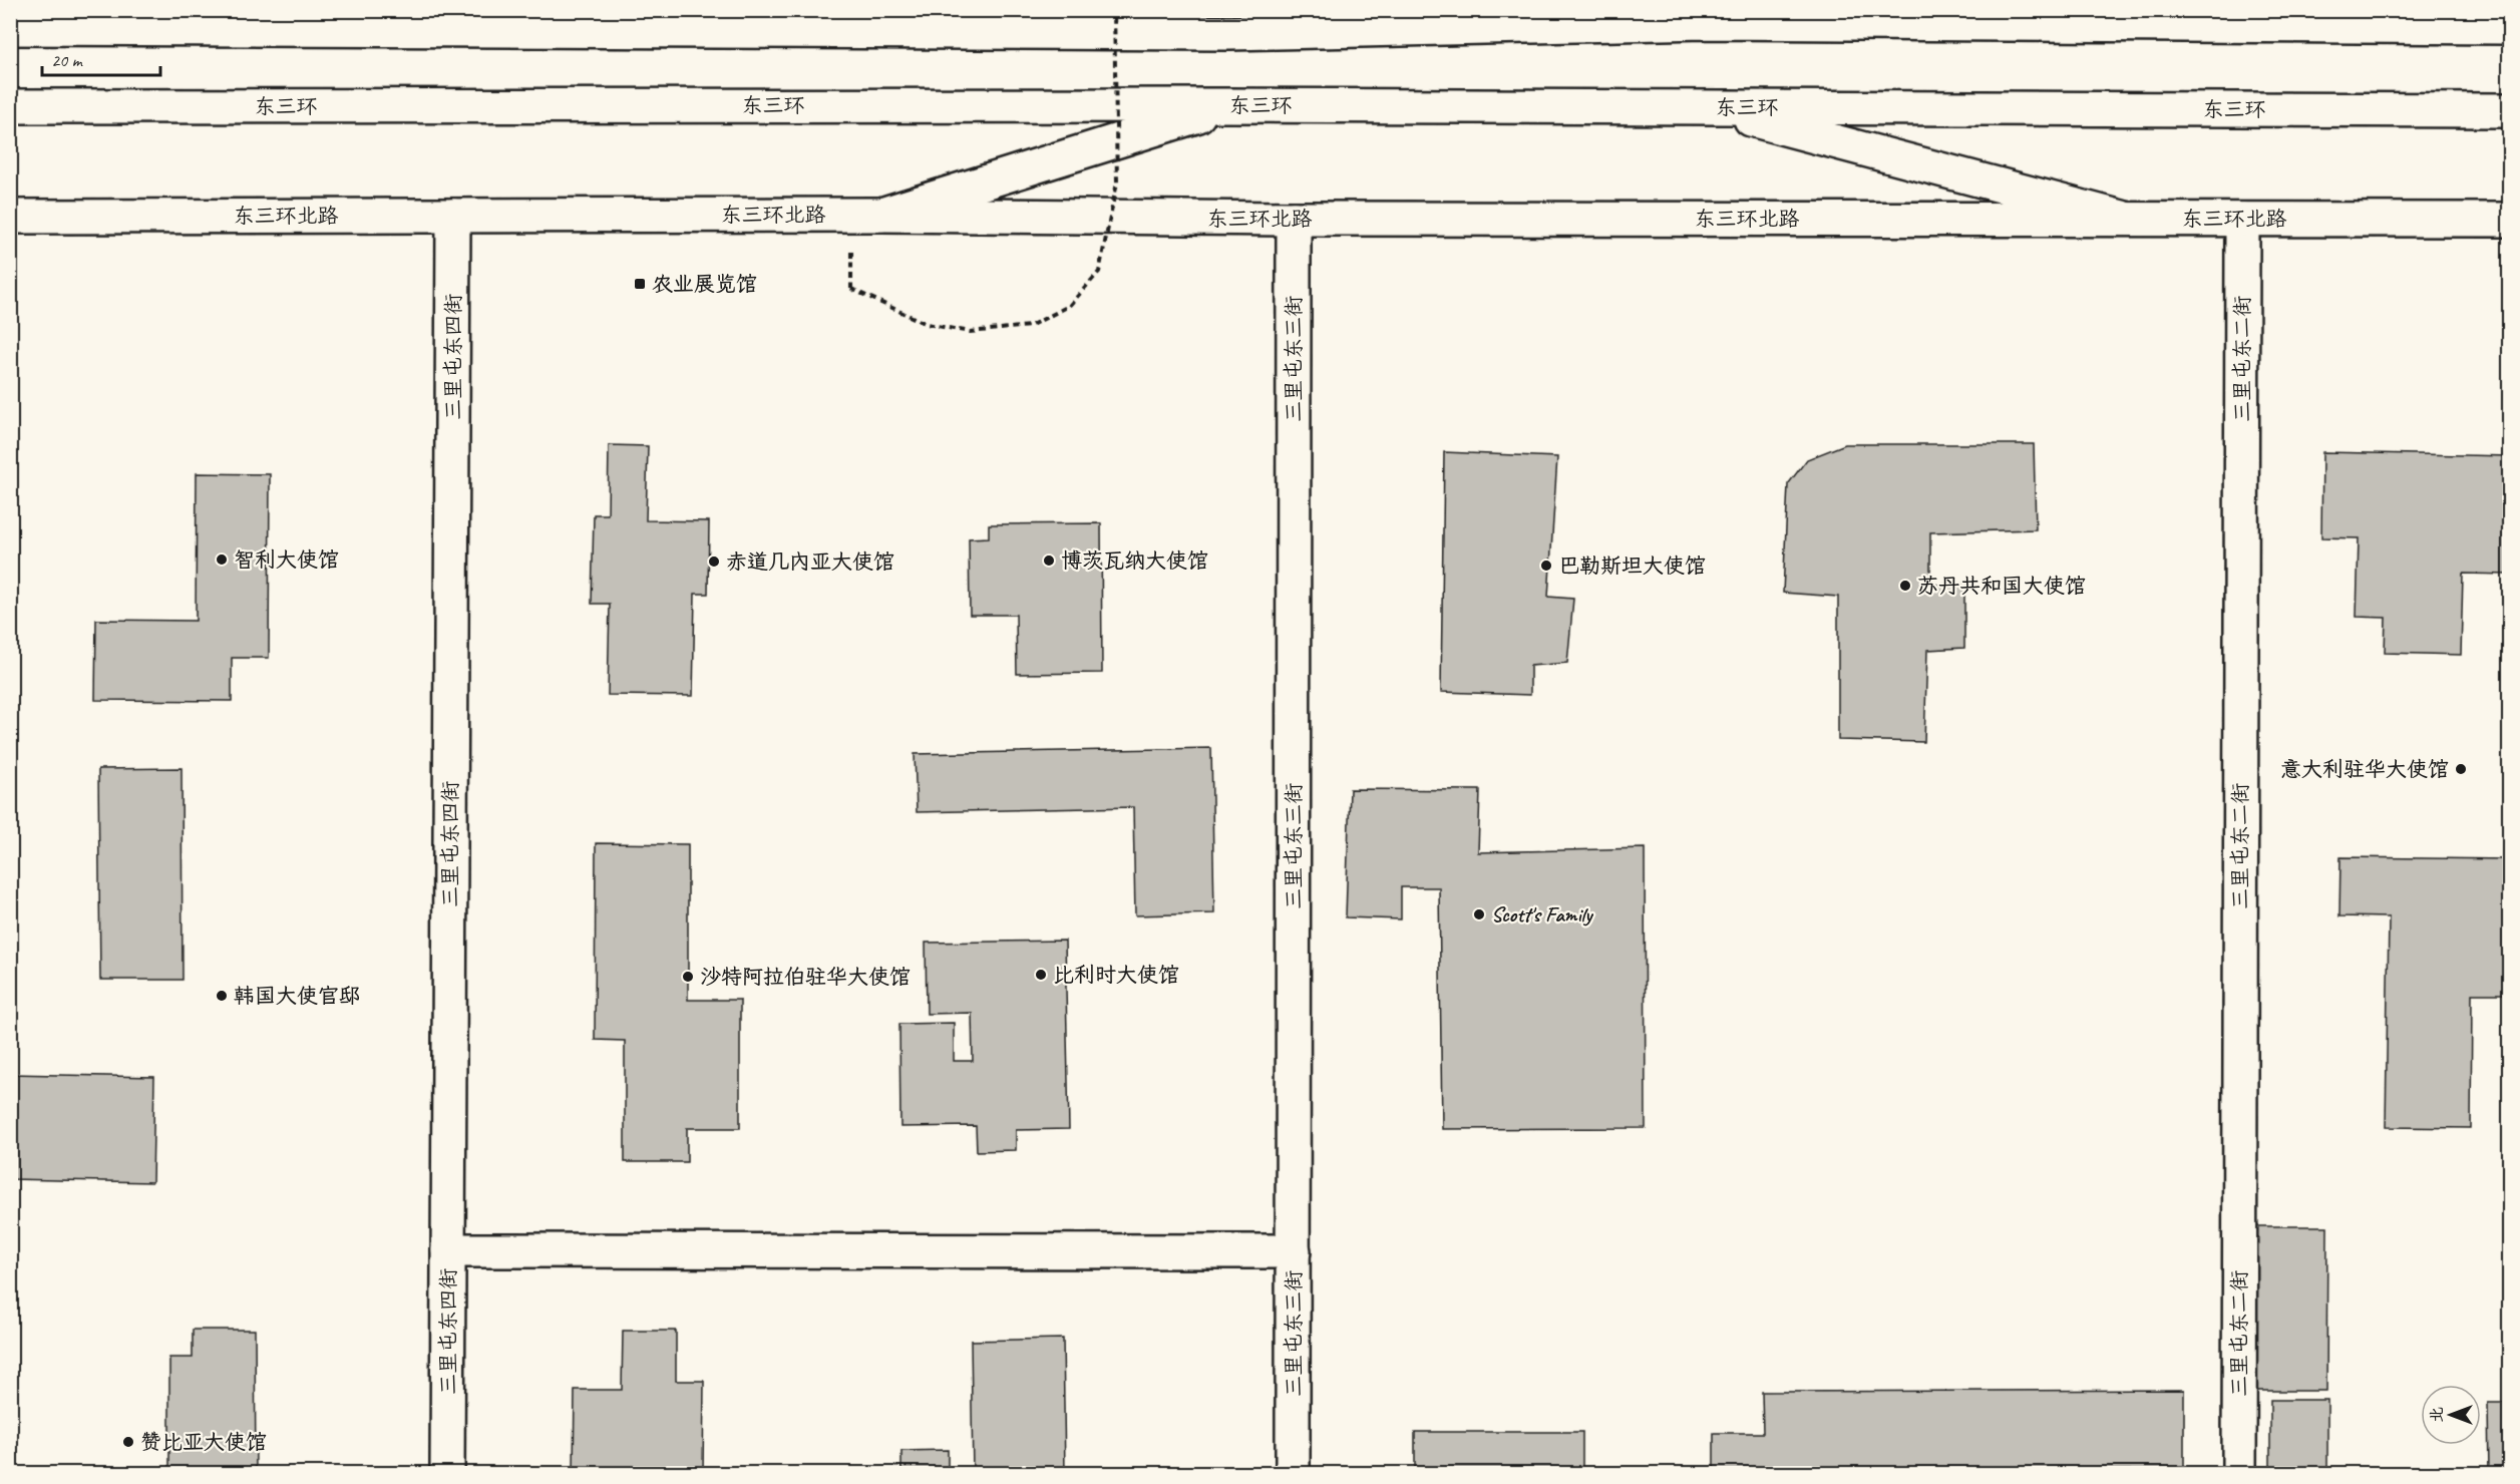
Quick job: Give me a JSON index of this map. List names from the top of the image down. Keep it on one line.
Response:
{"streets":{"main road":["东三环","东三环北路","三里屯东四街","三里屯东三街","三里屯东二街"]},"crossings":[["东三环北路","三里屯东四街"],["东三环北路","三里屯东三街"],["东三环北路","三里屯东二街"]],"places":{"transit":["农业展览馆"],"other":["智利大使馆","博茨瓦纳大使馆","赤道几内亚大使馆","巴勒斯坦大使馆","苏丹共和国大使馆","意大利驻华大使馆","Scott's Family","比利时大使馆","沙特阿拉伯驻华大使馆","韩国大使官邸","赞比亚大使馆"]},"scale_bar":"20 m","north":"left"}
